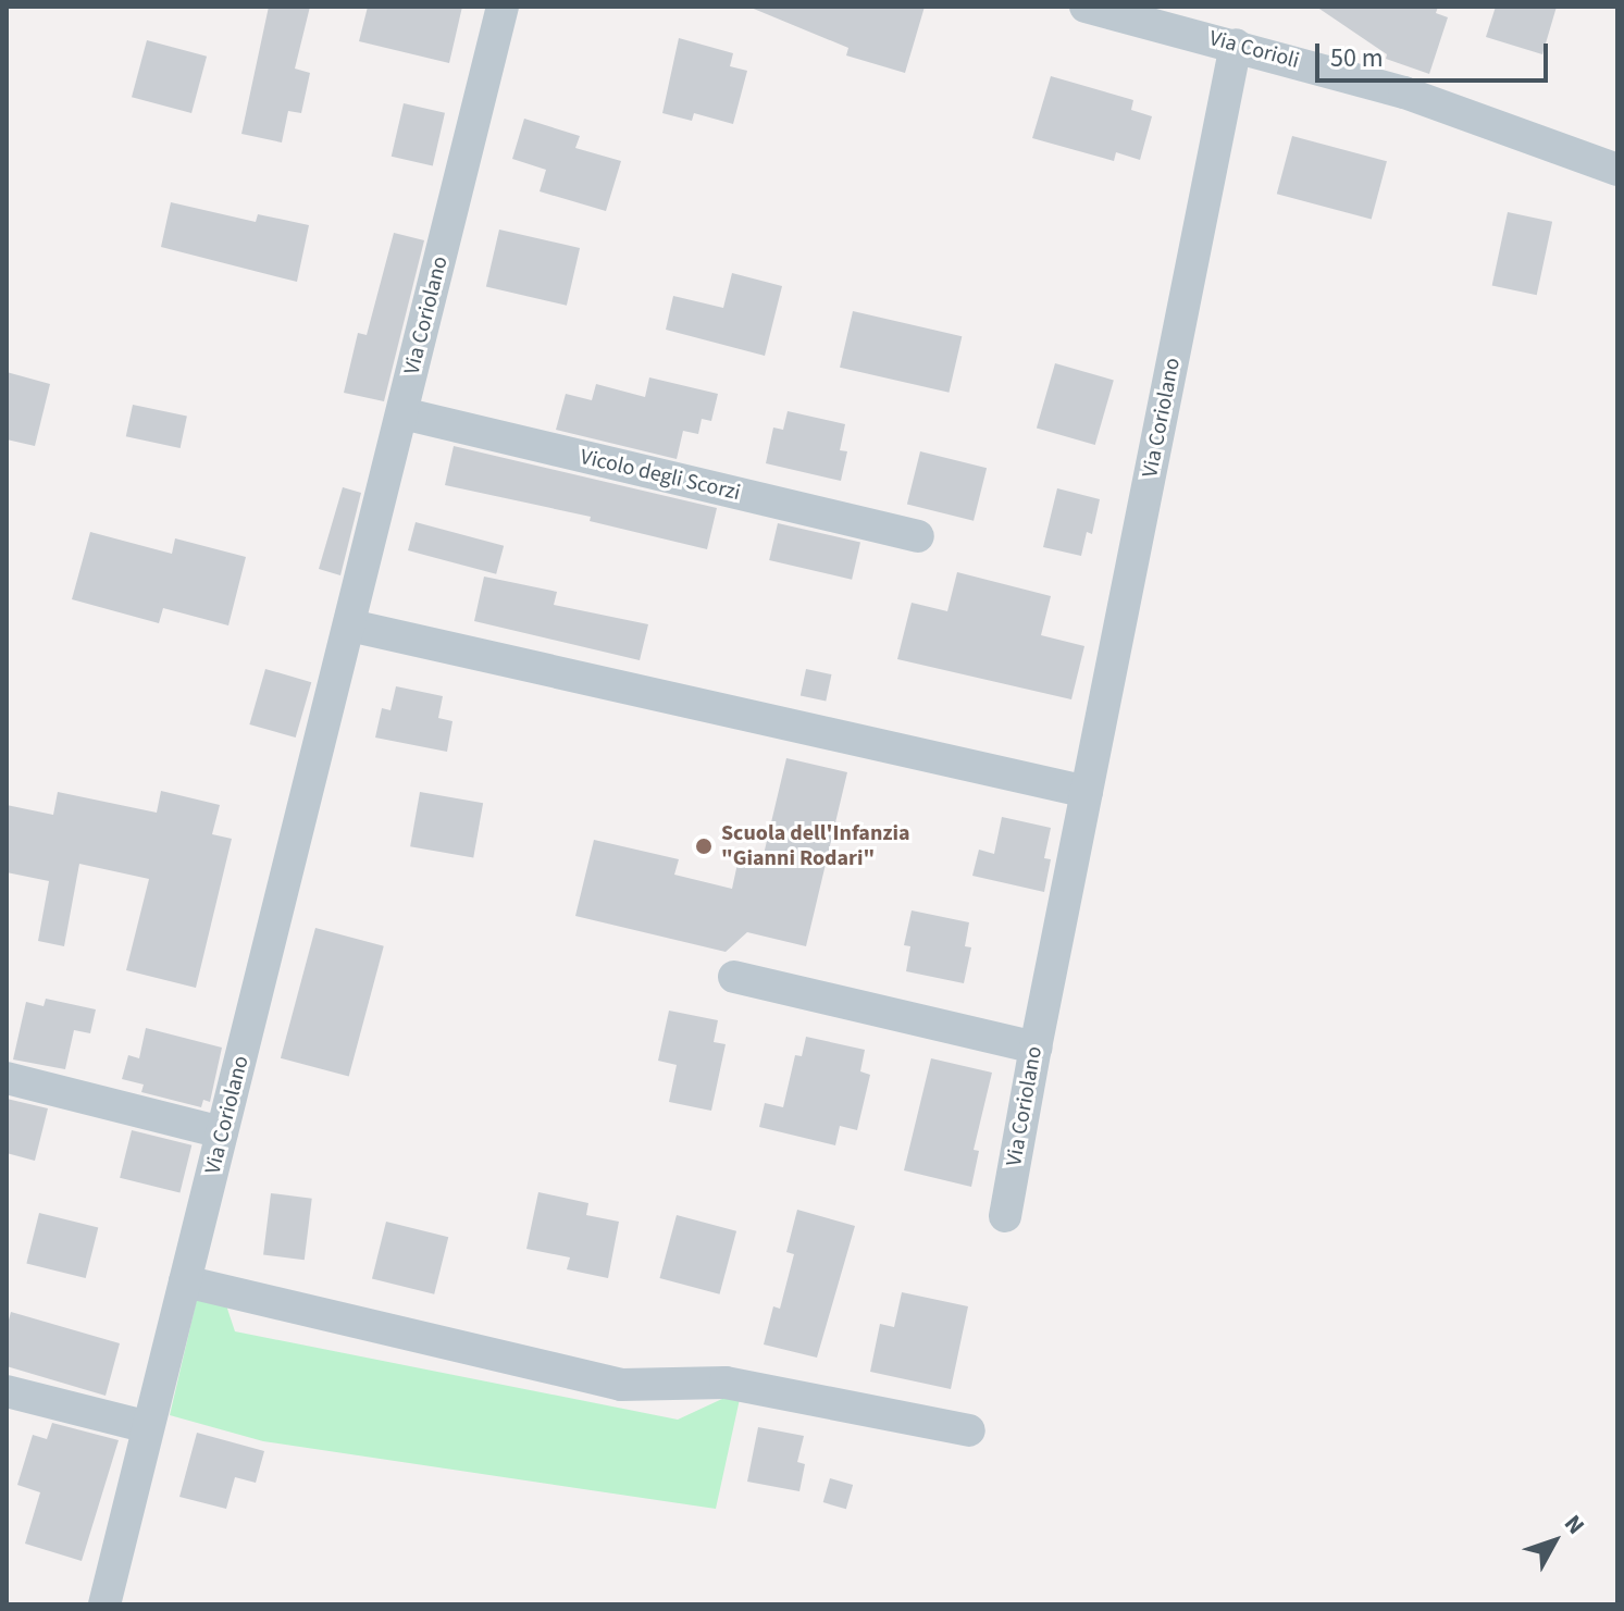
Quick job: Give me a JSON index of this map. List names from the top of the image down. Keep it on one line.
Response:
{"streets":{"street":["Via Corioli","Via Coriolano","Vicolo degli Scorzi"]},"crossings":[["Via Corioli","Via Coriolano"],["Via Coriolano","Vicolo degli Scorzi"]],"places":["Scuola dell'Infanzia \"Gianni Rodari\""],"scale_bar":"50 m","north":"top right"}
